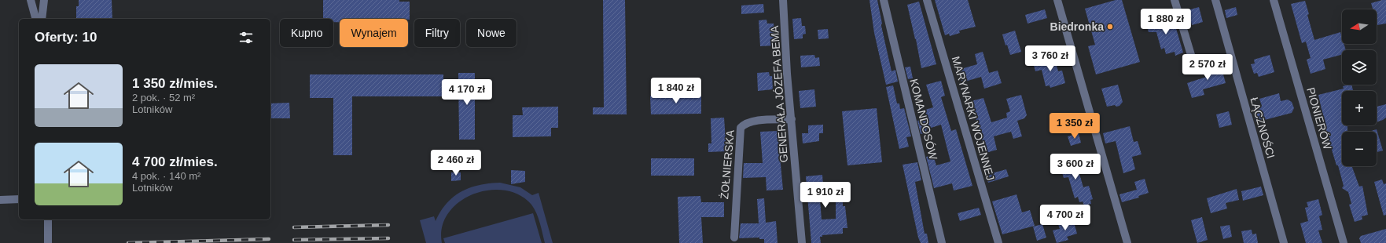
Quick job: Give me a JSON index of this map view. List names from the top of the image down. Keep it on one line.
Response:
{"streets":{"street":["GENERAŁA JÓZEFA BEMA","MARYNARKI WOJENNEJ","PIONIERÓW","KOMANDOSÓW","ŁĄCZNOŚCI","ŻOŁNIERSKA"]},"crossings":[["GENERAŁA JÓZEFA BEMA","ŻOŁNIERSKA"]],"places":["Biedronka"],"north":"left","page":{"price":["1 880 zł","3 760 zł","2 570 zł","1 840 zł","4 170 zł","1 350 zł","2 460 zł","3 600 zł","1 910 zł","4 700 zł"],"map_buttons":["+","−"],"chip":["Kupno","Wynajem","Filtry","Nowe"],"heading":"Oferty: 10","list":[{"name":"1 350 zł/mies.","note":"2 pok. · 52 m² · Lotników"},{"name":"4 700 zł/mies.","note":"4 pok. · 140 m² · Lotników"}]}}
